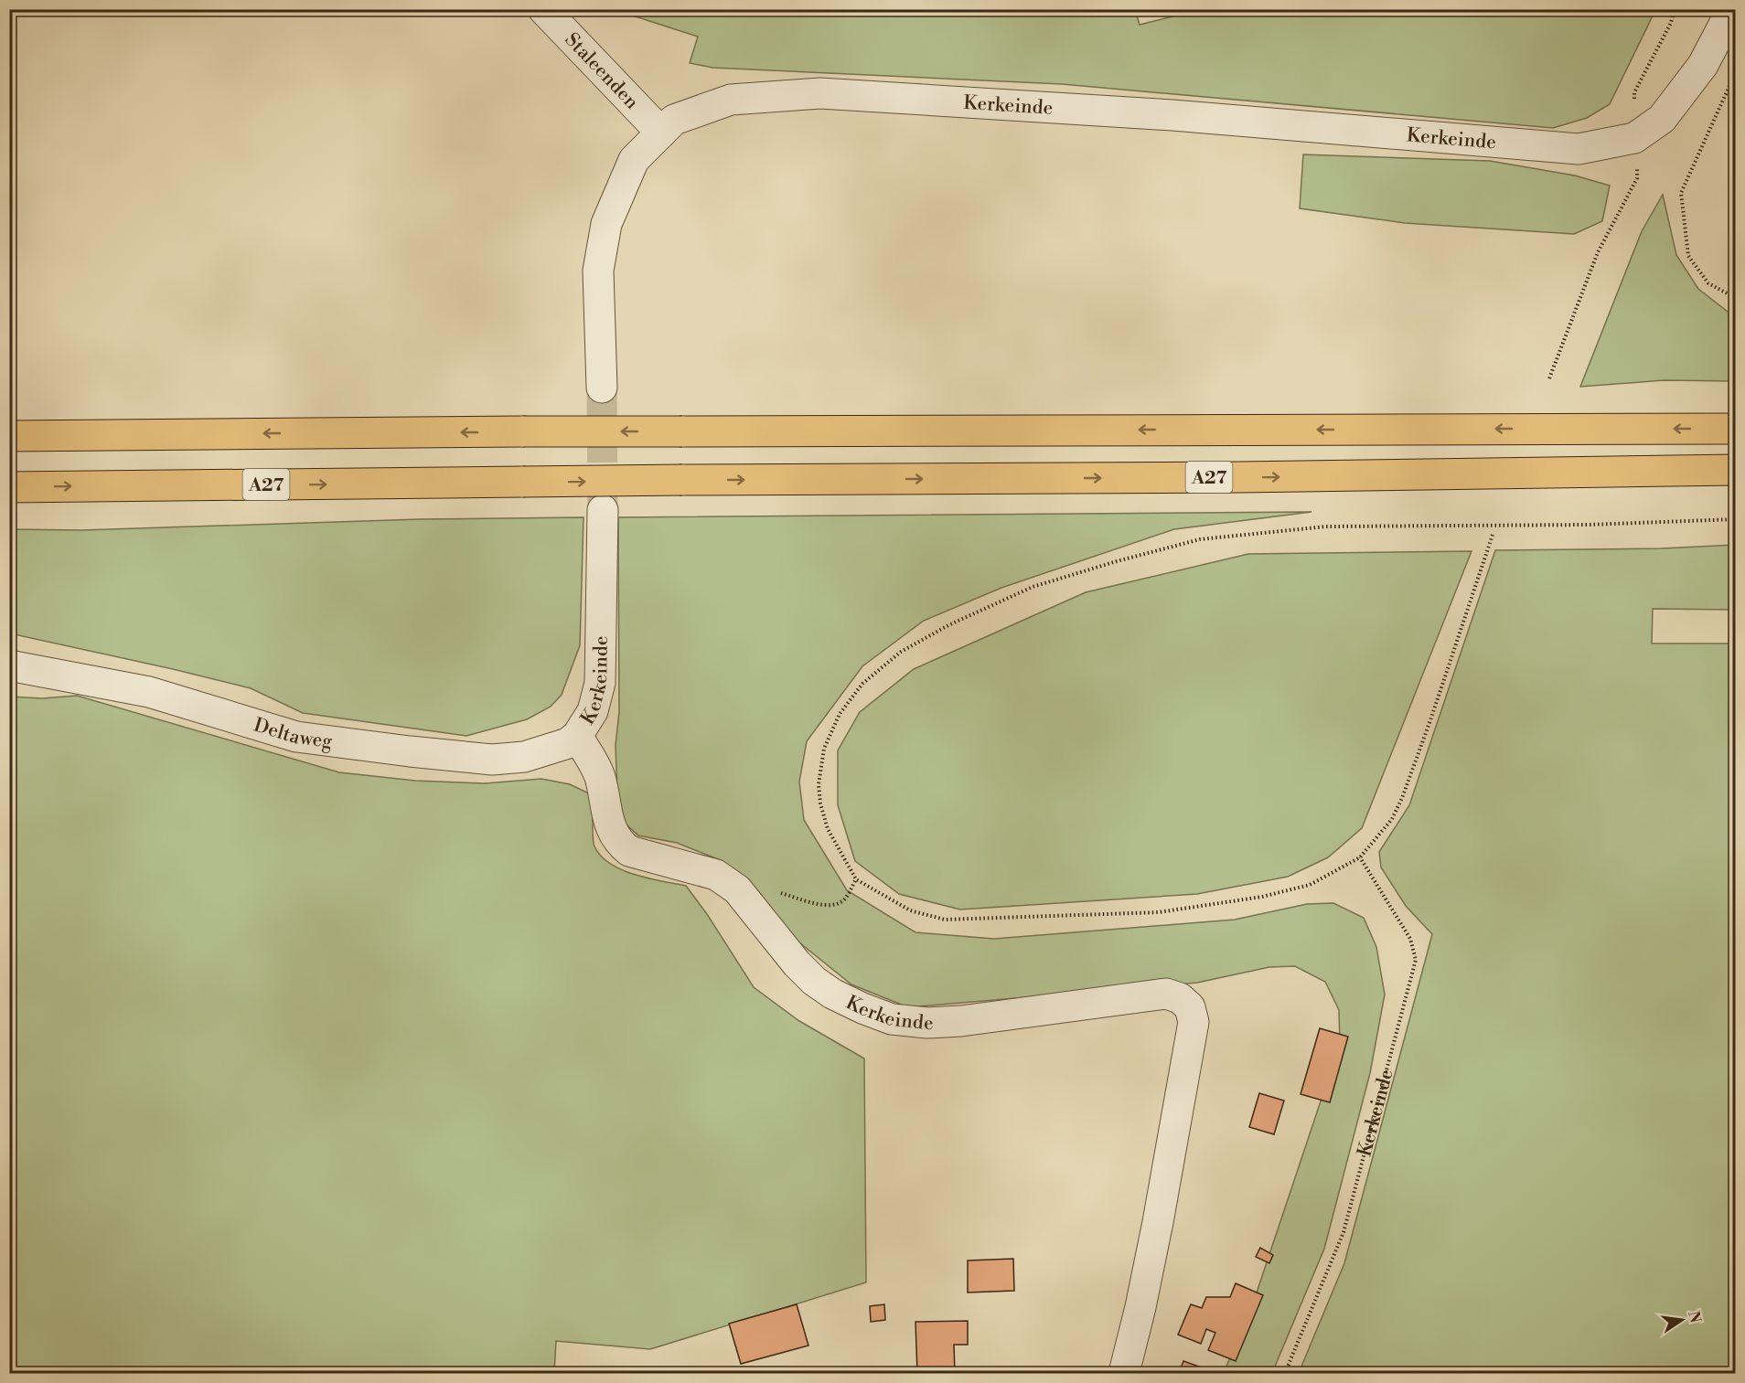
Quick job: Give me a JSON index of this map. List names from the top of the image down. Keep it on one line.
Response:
{"streets":{"highway":["A27"],"street":["Staleenden","Kerkeinde","Deltaweg"]},"crossings":[["Staleenden","Kerkeinde"],["Kerkeinde","Deltaweg"]],"north":"right"}
